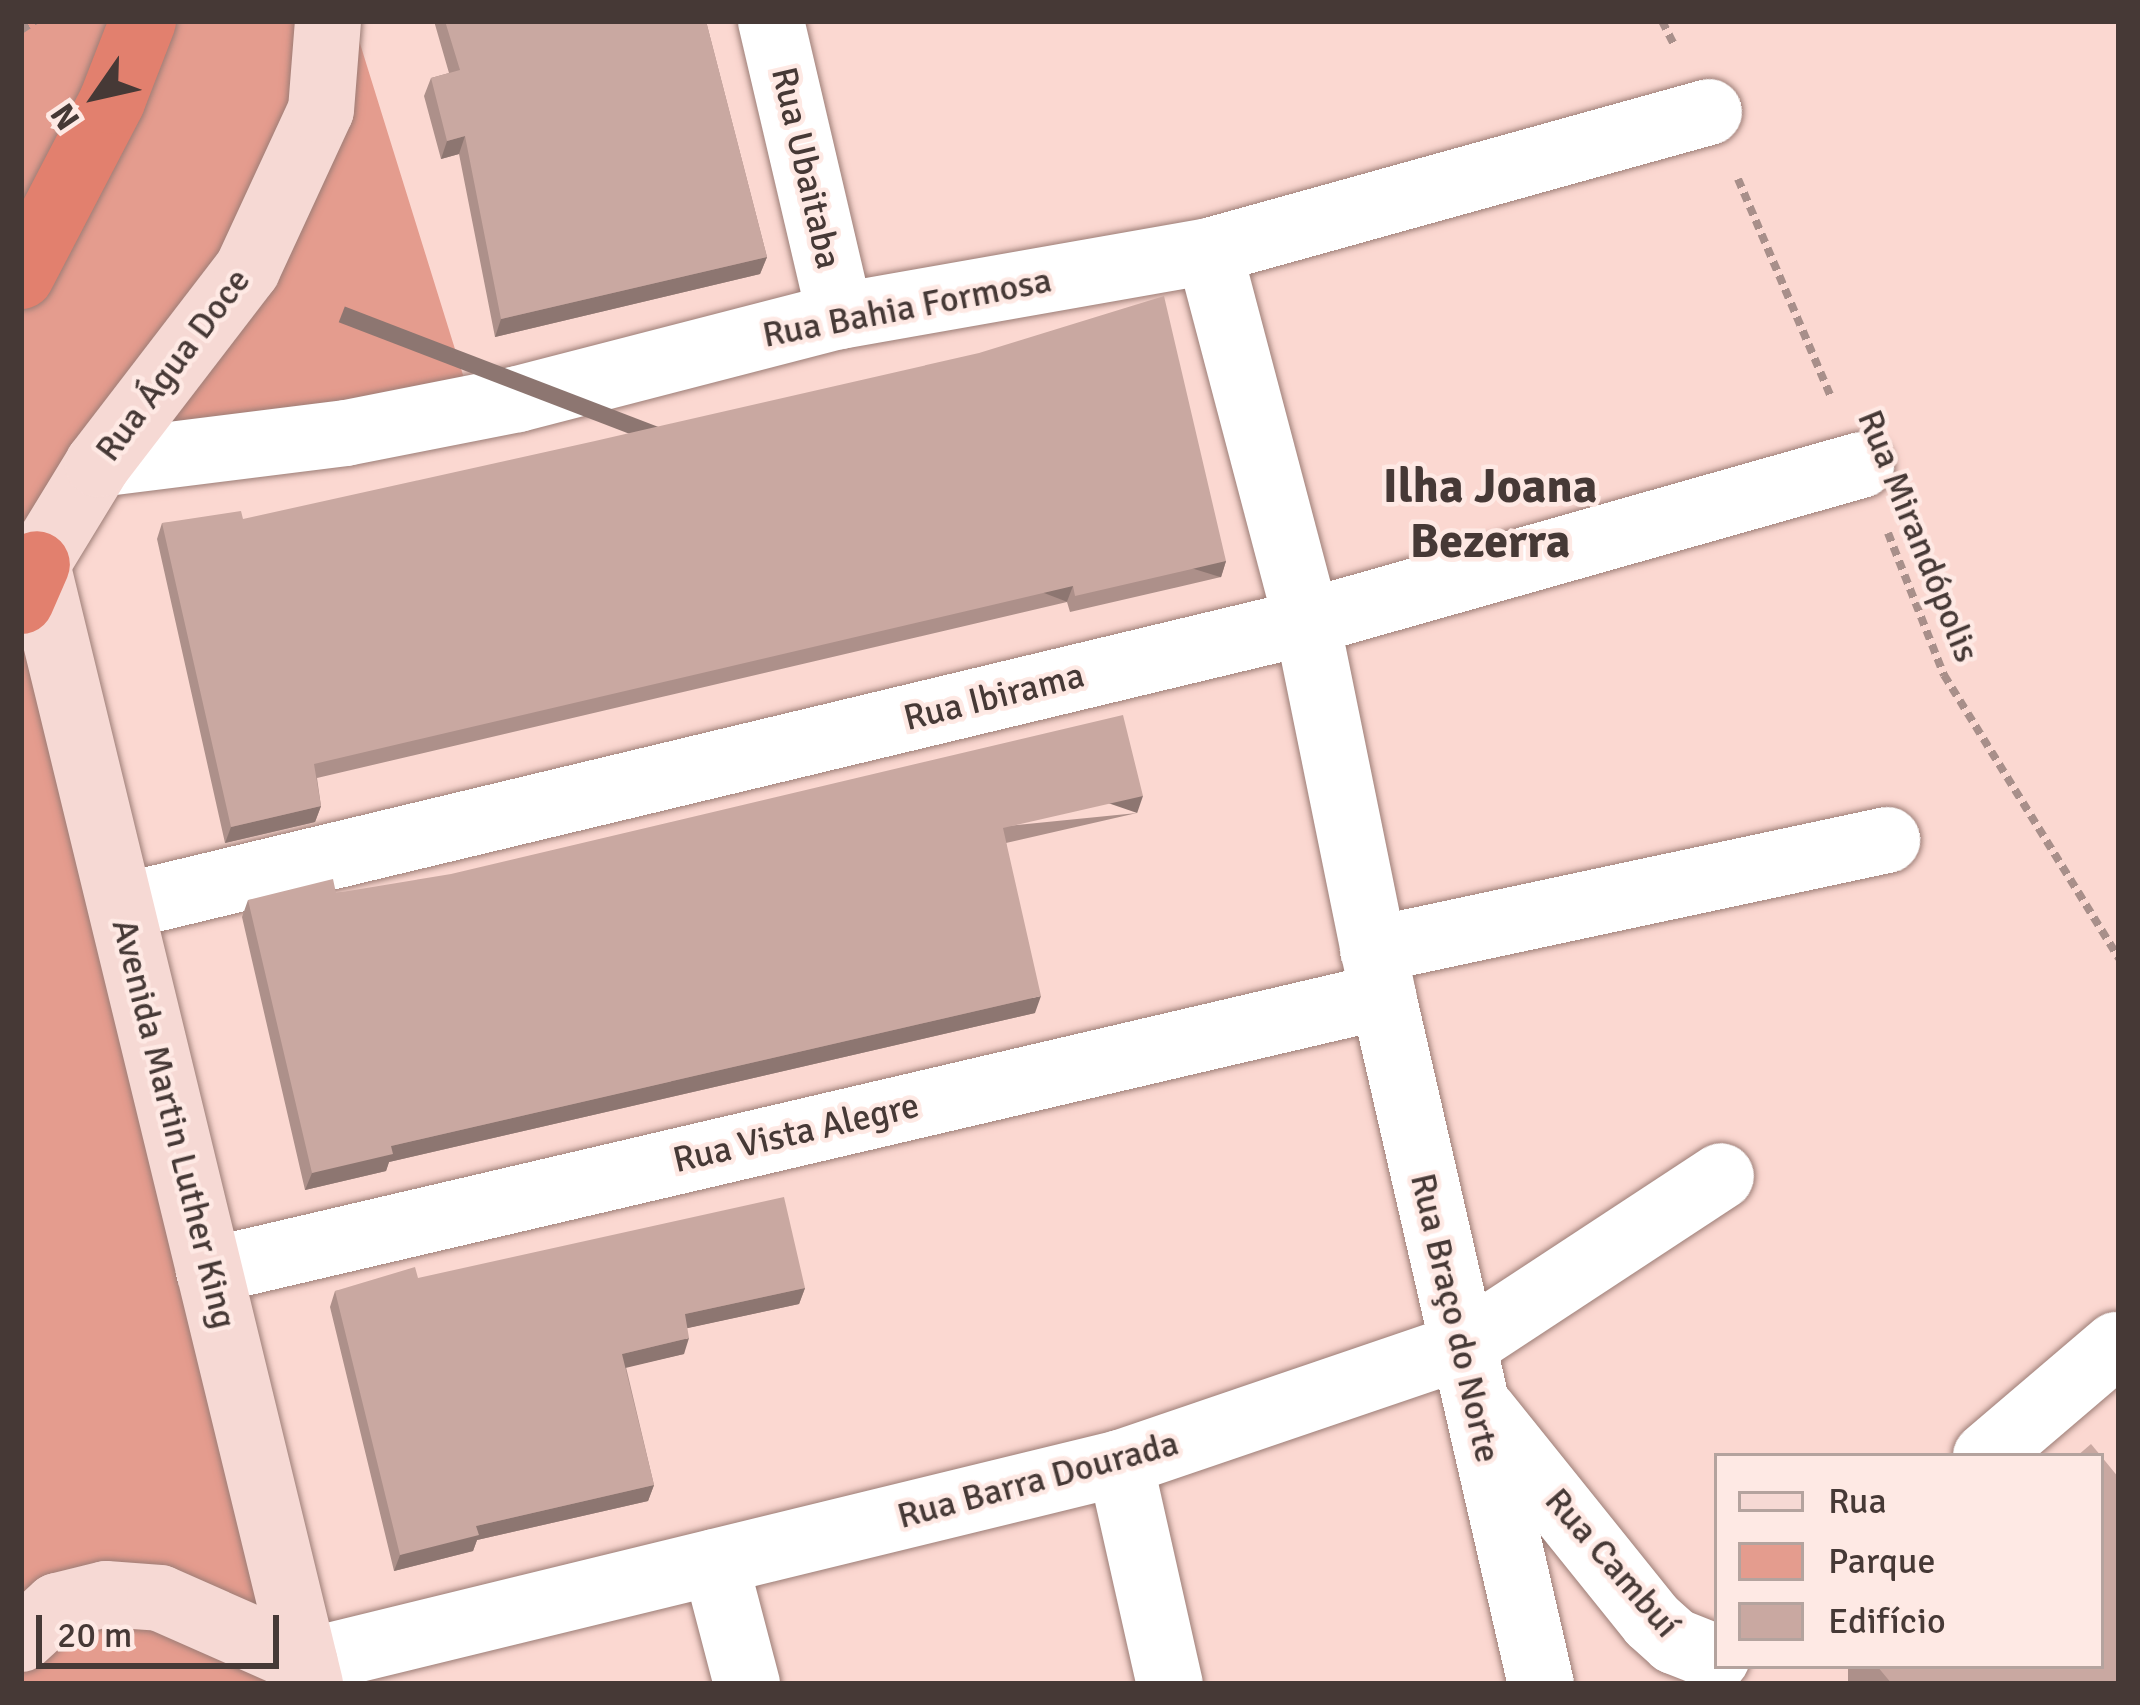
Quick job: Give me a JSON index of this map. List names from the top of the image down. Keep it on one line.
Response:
{"streets":{"street":["Rua Ubaitaba","Rua Bahia Formosa","Rua Água Doce","Rua Ibirama","Avenida Martin Luther King","Rua Vista Alegre","Rua Braço do Norte","Rua Barra Dourada","Rua Cambuí"],"path":["Rua Mirandópolis"]},"crossings":[["Rua Ubaitaba","Rua Bahia Formosa"],["Rua Bahia Formosa","Rua Água Doce"],["Rua Bahia Formosa","Rua Mirandópolis"],["Rua Bahia Formosa","Rua Braço do Norte"],["Rua Água Doce","Avenida Martin Luther King"],["Rua Mirandópolis","Rua Ibirama"],["Rua Ibirama","Avenida Martin Luther King"],["Rua Ibirama","Rua Braço do Norte"],["Avenida Martin Luther King","Rua Vista Alegre"],["Avenida Martin Luther King","Rua Barra Dourada"],["Rua Vista Alegre","Rua Braço do Norte"],["Rua Braço do Norte","Rua Barra Dourada"],["Rua Braço do Norte","Rua Cambuí"],["Rua Barra Dourada","Rua Cambuí"]],"districts":["Ilha Joana Bezerra"],"legend":["Rua","Parque","Edifício"],"scale_bar":"20 m","north":"bottom left"}
